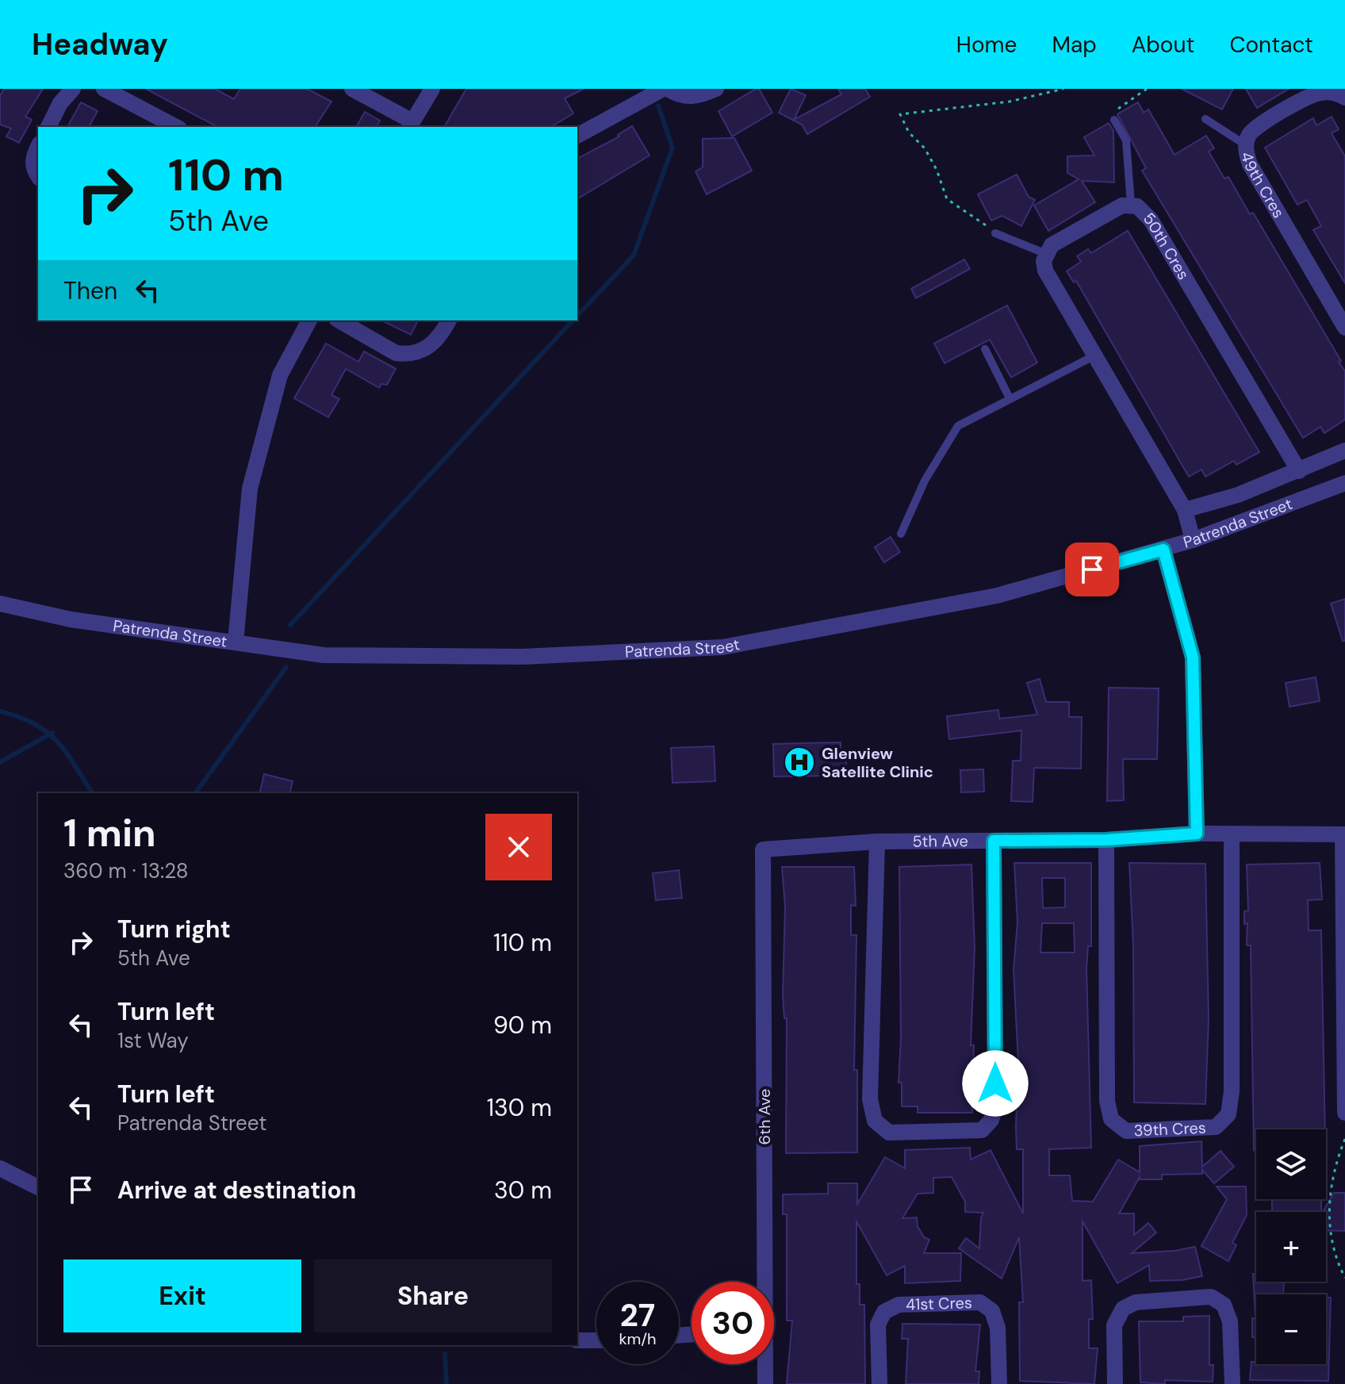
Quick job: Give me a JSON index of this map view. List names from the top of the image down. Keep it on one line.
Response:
{"streets":{"street":["49th Cres","50th Cres","Patrenda Street","5th Ave","6th Ave","39th Cres","41st Cres"]},"crossings":[["5th Ave","6th Ave"],["5th Ave","39th Cres"]],"places":{"hospital":["Glenview Satellite Clinic"]},"page":{"header":"Headway","nav":["Home","Map","About","Contact"],"turn":["110 m","5th Ave"],"then":"Then","heading":["1 min","360 m · 13:28"],"list":[{"name":"Turn right","note":"5th Ave","value":"110 m"},{"name":"Turn left","note":"1st Way","value":"90 m"},{"name":"Turn left","note":"Patrenda Street","value":"130 m"},{"name":"Arrive at destination","value":"30 m"}],"map_buttons":["+","−"],"buttons":["Exit","Share"],"speed":"27 km/h","limit":"30"}}
